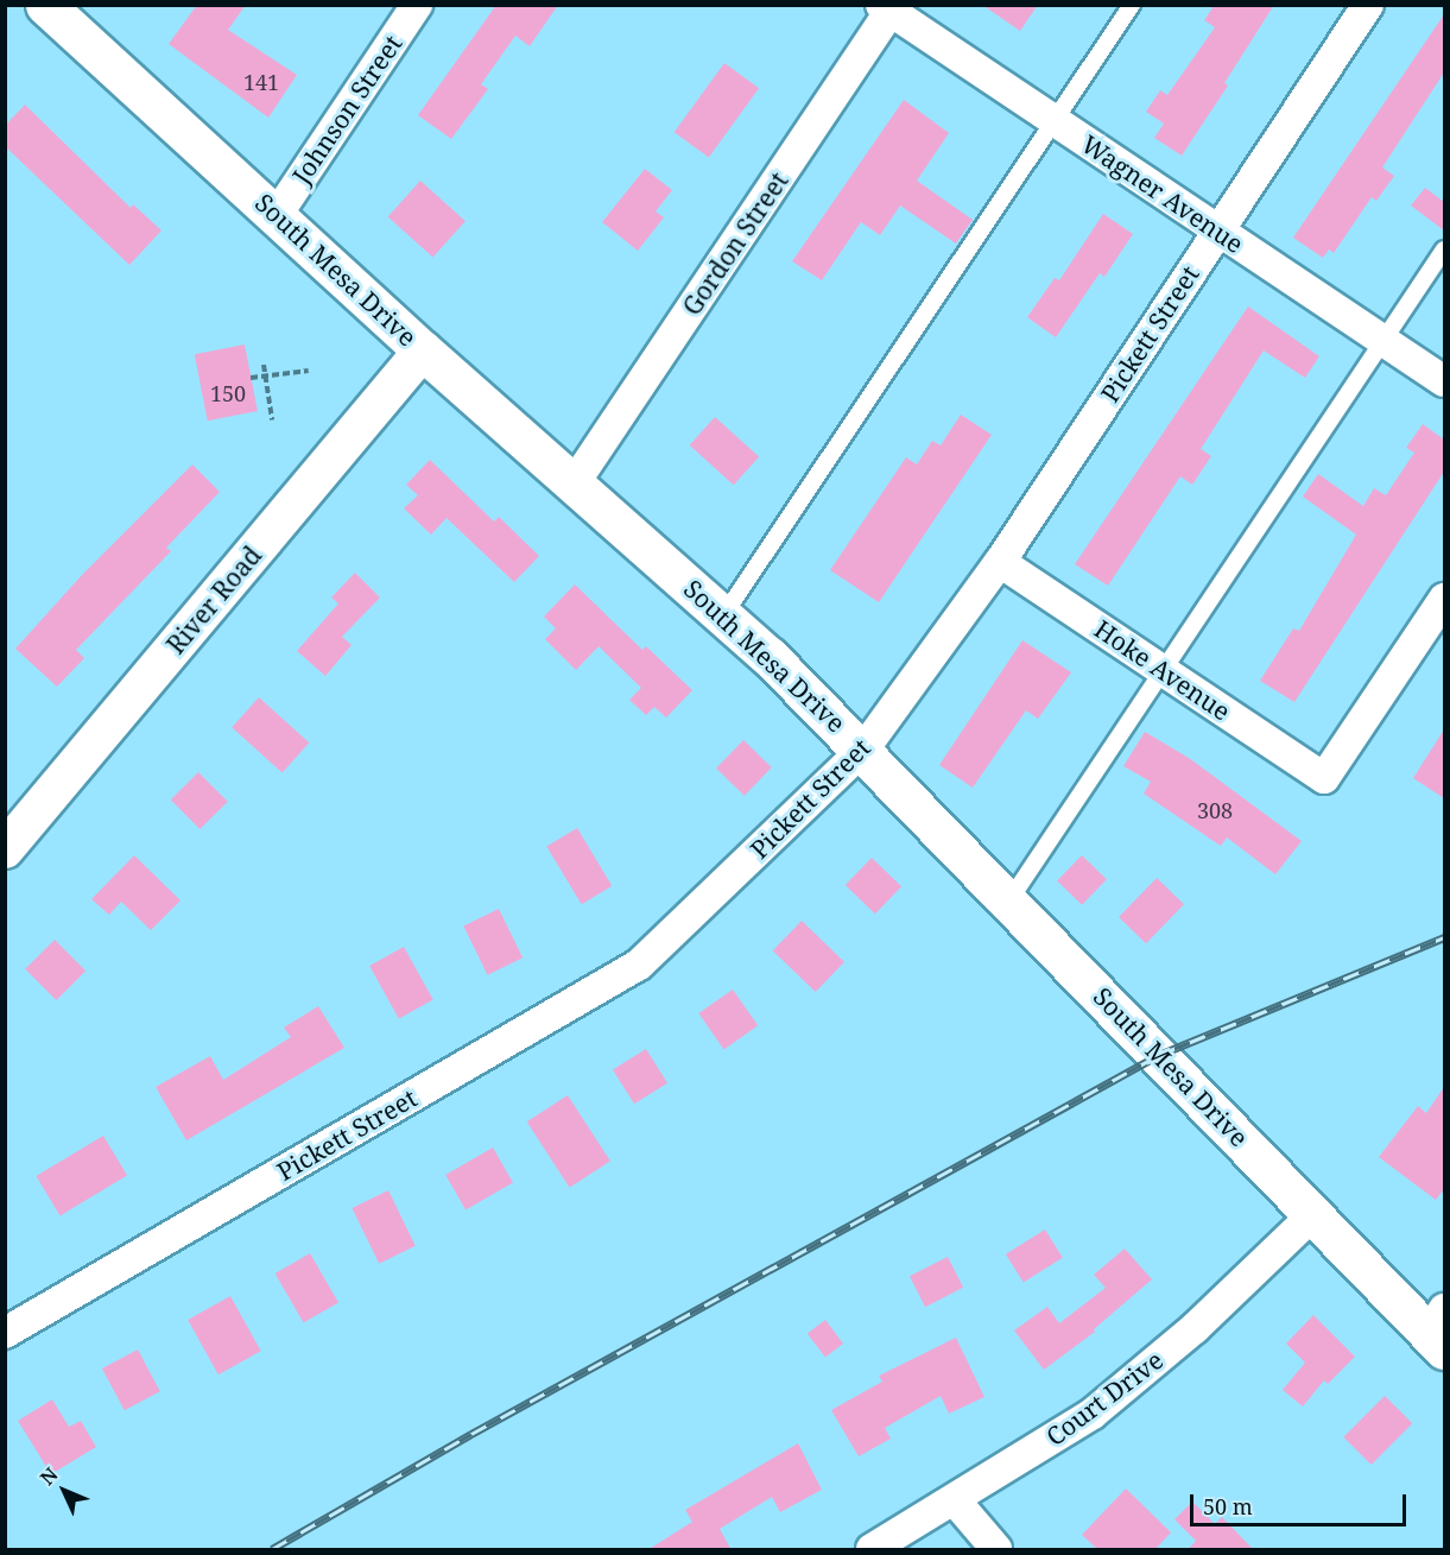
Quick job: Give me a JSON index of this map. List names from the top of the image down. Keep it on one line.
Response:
{"streets":{"main road":["South Mesa Drive"],"street":["Johnson Street","Wagner Avenue","Gordon Street","Pickett Street","River Road","Hoke Avenue","Court Drive"]},"crossings":[["Johnson Street","South Mesa Drive"],["Wagner Avenue","Gordon Street"],["Wagner Avenue","Pickett Street"],["Gordon Street","South Mesa Drive"],["South Mesa Drive","Pickett Street"],["South Mesa Drive","River Road"],["South Mesa Drive","Court Drive"],["Pickett Street","Hoke Avenue"]],"house_numbers":["141","150","308"],"scale_bar":"50 m","north":"top left"}
